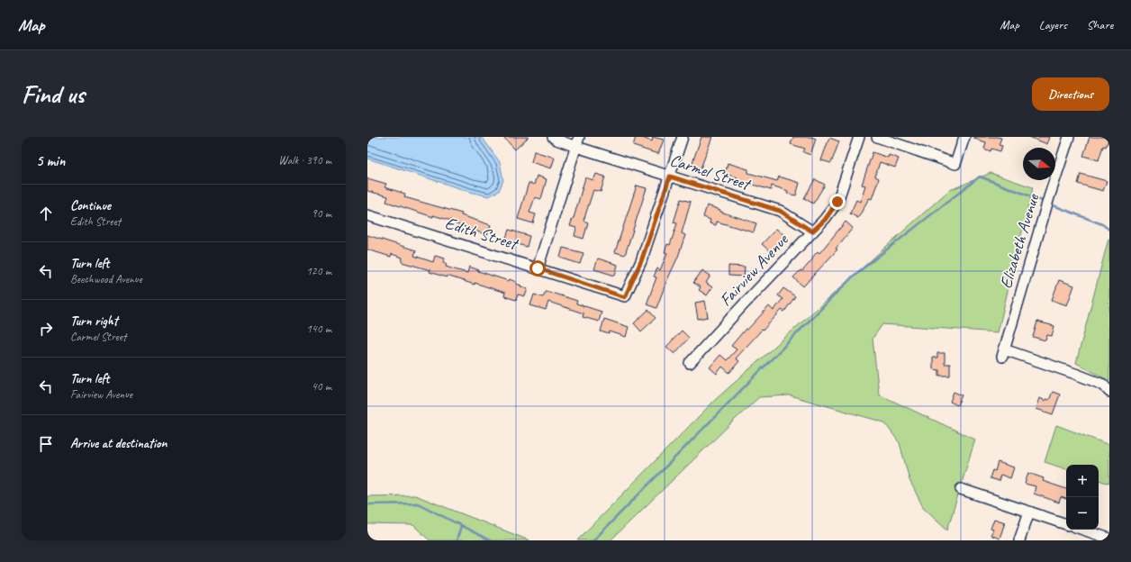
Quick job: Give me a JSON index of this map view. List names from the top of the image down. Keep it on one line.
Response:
{"streets":{"street":["Carmel Street","Edith Street","Elizabeth Avenue","Fairview Avenue"]},"crossings":[["Carmel Street","Edith Street"],["Carmel Street","Fairview Avenue"]],"north":"right","page":{"header":"Map","nav":["Map","Layers","Share"],"buttons":"Directions","title":"Find us","heading":["5 min","Walk · 390 m"],"list":[["Continue","Edith Street","90 m"],["Turn left","Beechwood Avenue","120 m"],["Turn right","Carmel Street","140 m"],["Turn left","Fairview Avenue","40 m"],"Arrive at destination"],"map_buttons":["+","−"]}}
